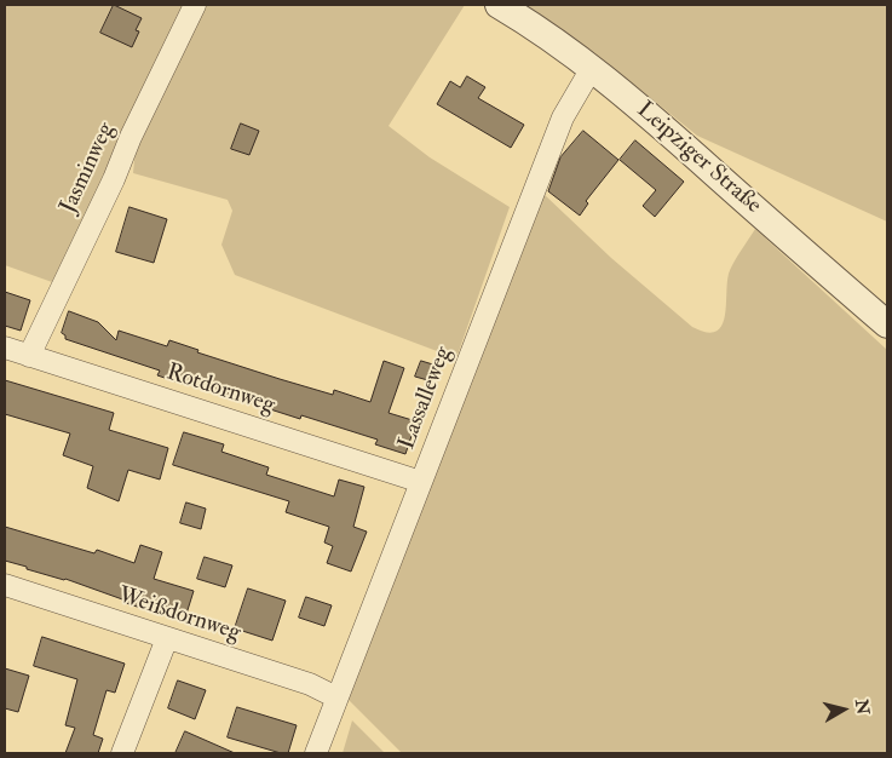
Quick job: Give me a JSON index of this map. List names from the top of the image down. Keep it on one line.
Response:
{"streets":{"street":["Leipziger Straße","Jasminweg","Rotdornweg","Lassalleweg","Weißdornweg"]},"crossings":[["Leipziger Straße","Lassalleweg"],["Jasminweg","Rotdornweg"],["Rotdornweg","Lassalleweg"],["Lassalleweg","Weißdornweg"]],"north":"right"}
